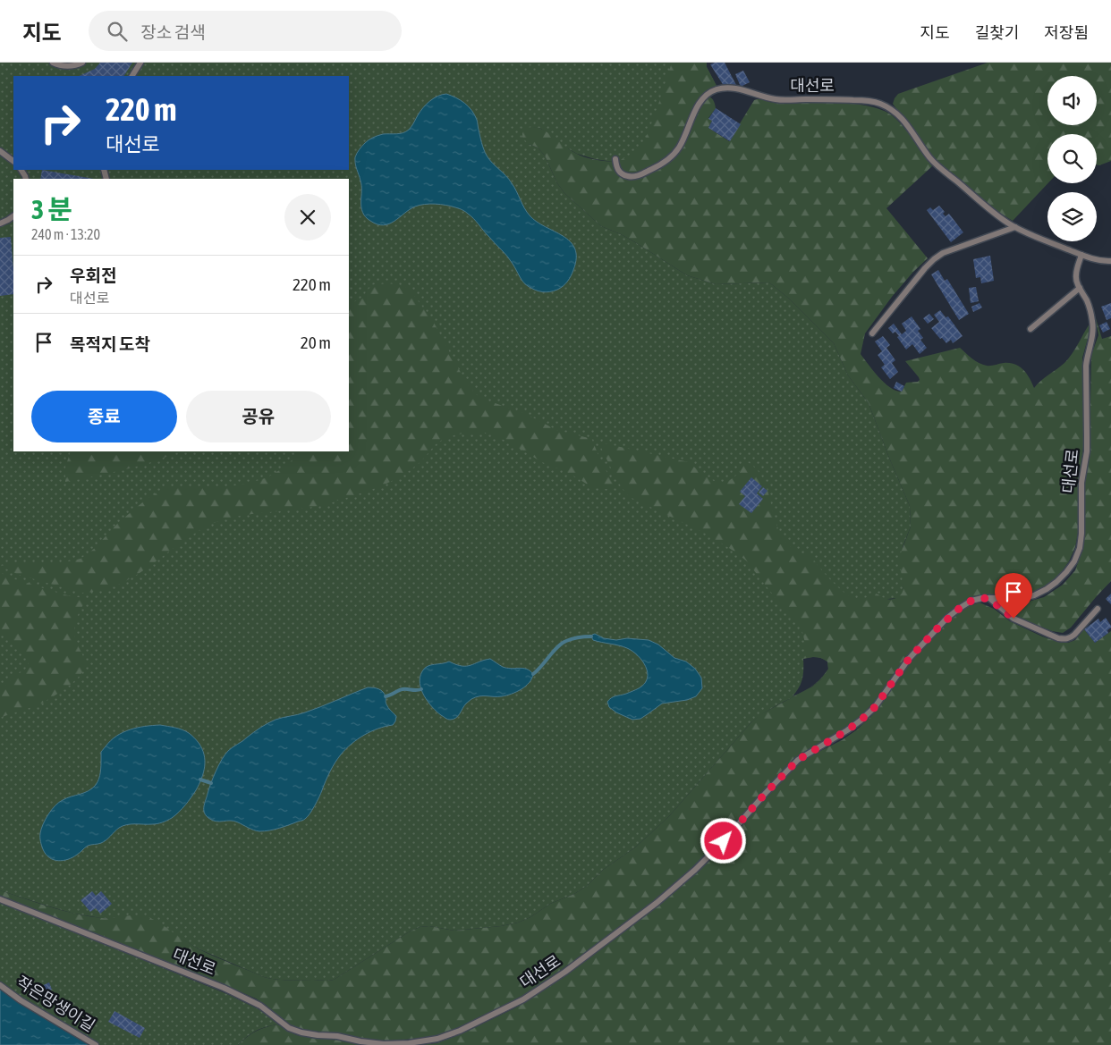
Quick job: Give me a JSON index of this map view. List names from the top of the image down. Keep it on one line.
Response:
{"streets":{"lane":["대선로","작은망생이길"]},"page":{"header":"지도","search":"장소 검색","nav":["지도","길찾기","저장됨"],"turn":["220 m","대선로"],"heading":["3 분","240 m · 13:20"],"list":[{"name":"우회전","note":"대선로","value":"220 m"},{"name":"목적지 도착","value":"20 m"}],"buttons":["종료","공유"]}}
